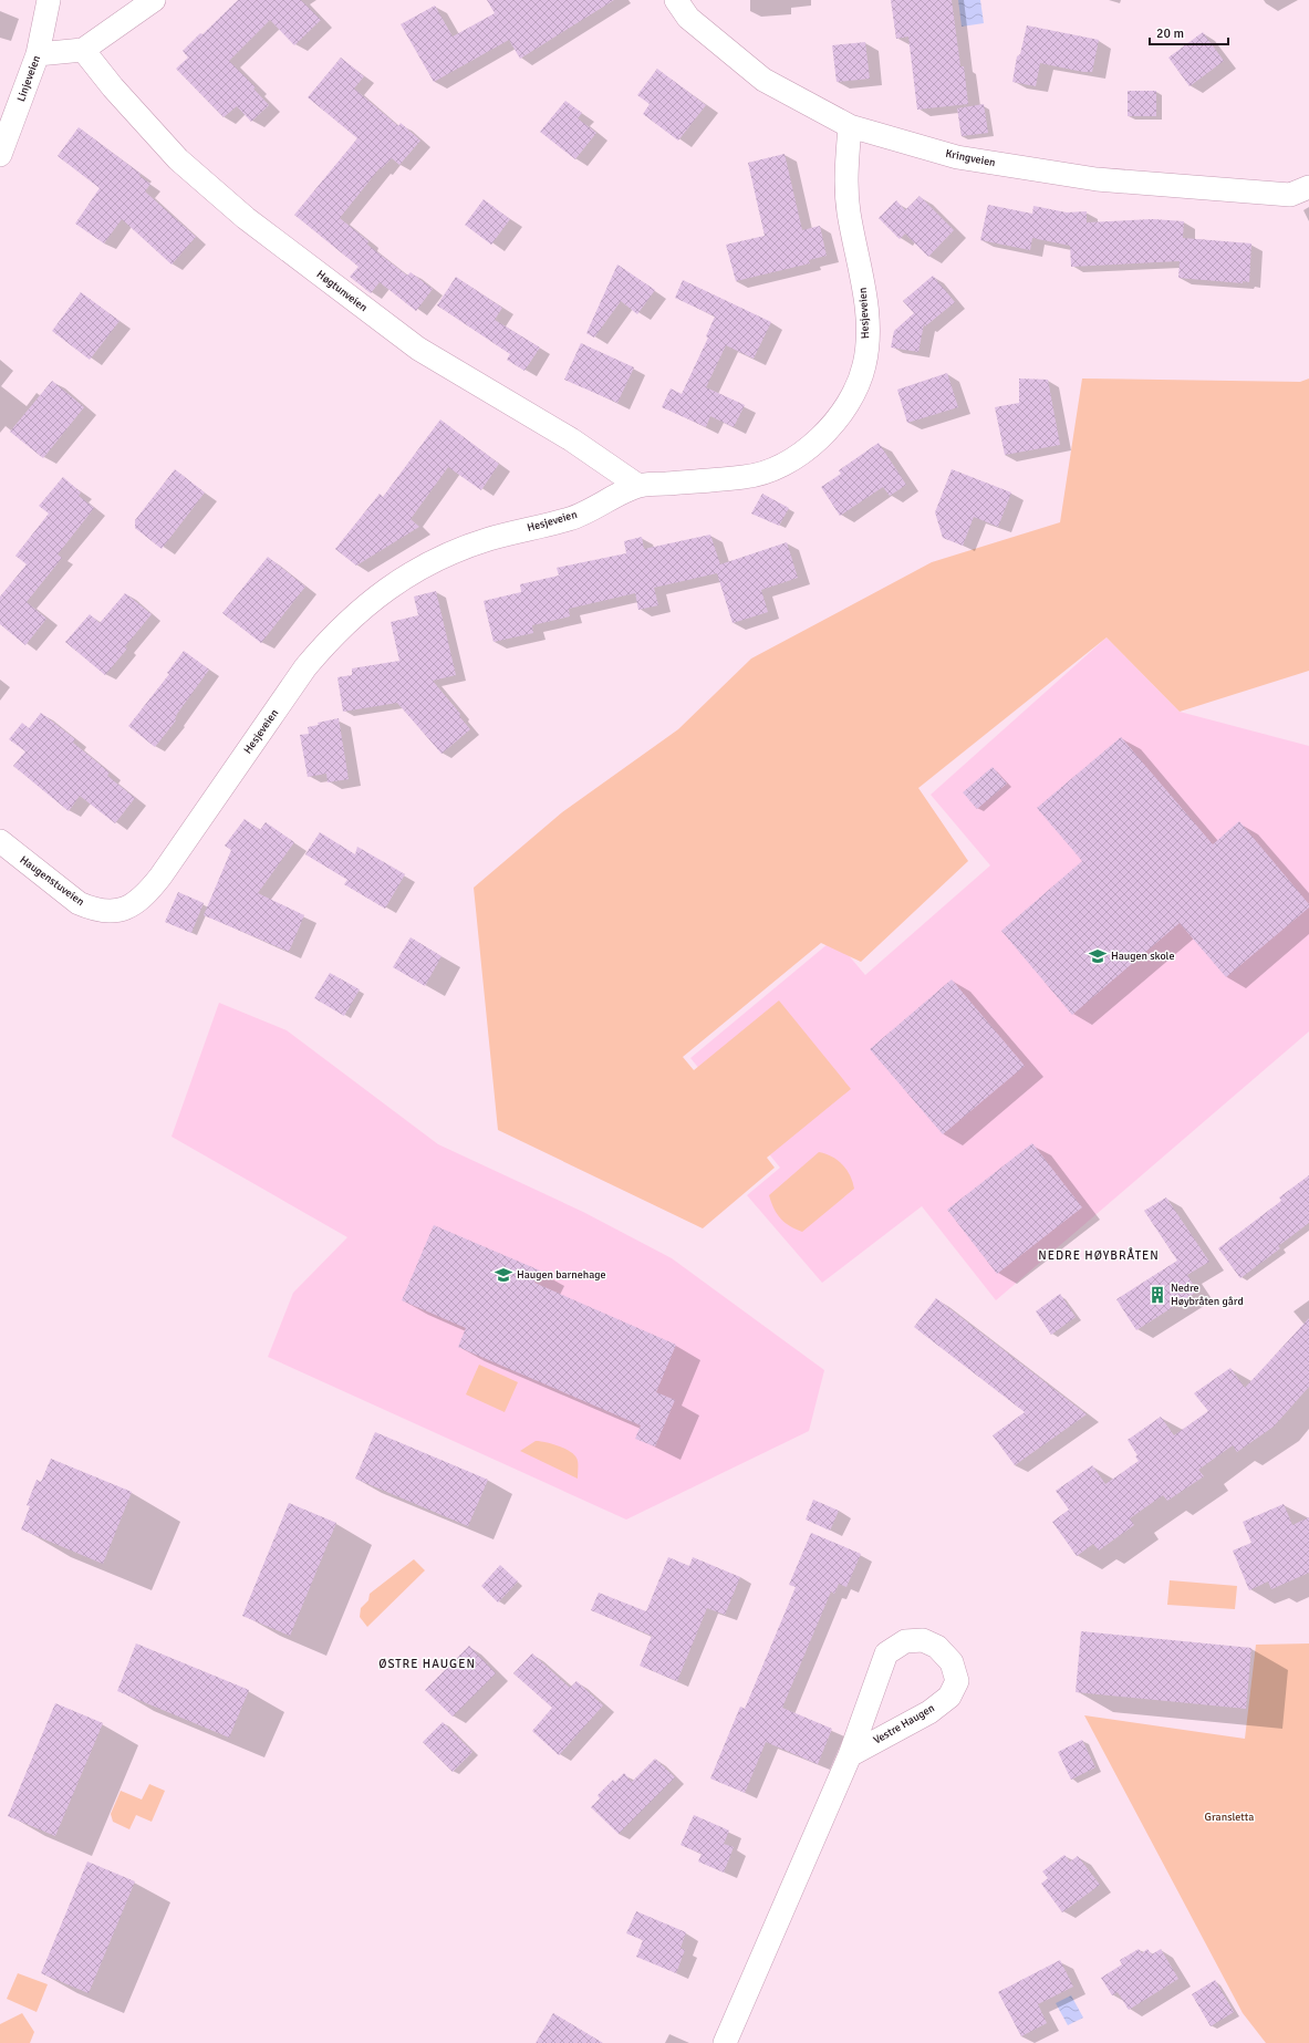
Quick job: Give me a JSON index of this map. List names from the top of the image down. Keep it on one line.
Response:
{"streets":{"street":["Linjeveien","Kringveien","Høgtunveien","Hesjeveien","Haugenstuveien","Vestre Haugen"]},"crossings":[["Kringveien","Hesjeveien"],["Høgtunveien","Hesjeveien"],["Hesjeveien","Haugenstuveien"]],"districts":["NEDRE HØYBRÅTEN","ØSTRE HAUGEN"],"parks":["Gransletta"],"places":{"school or university":["Haugen skole","Haugen barnehage"],"building":["Nedre Høybråten gård"]},"scale_bar":"20 m"}
